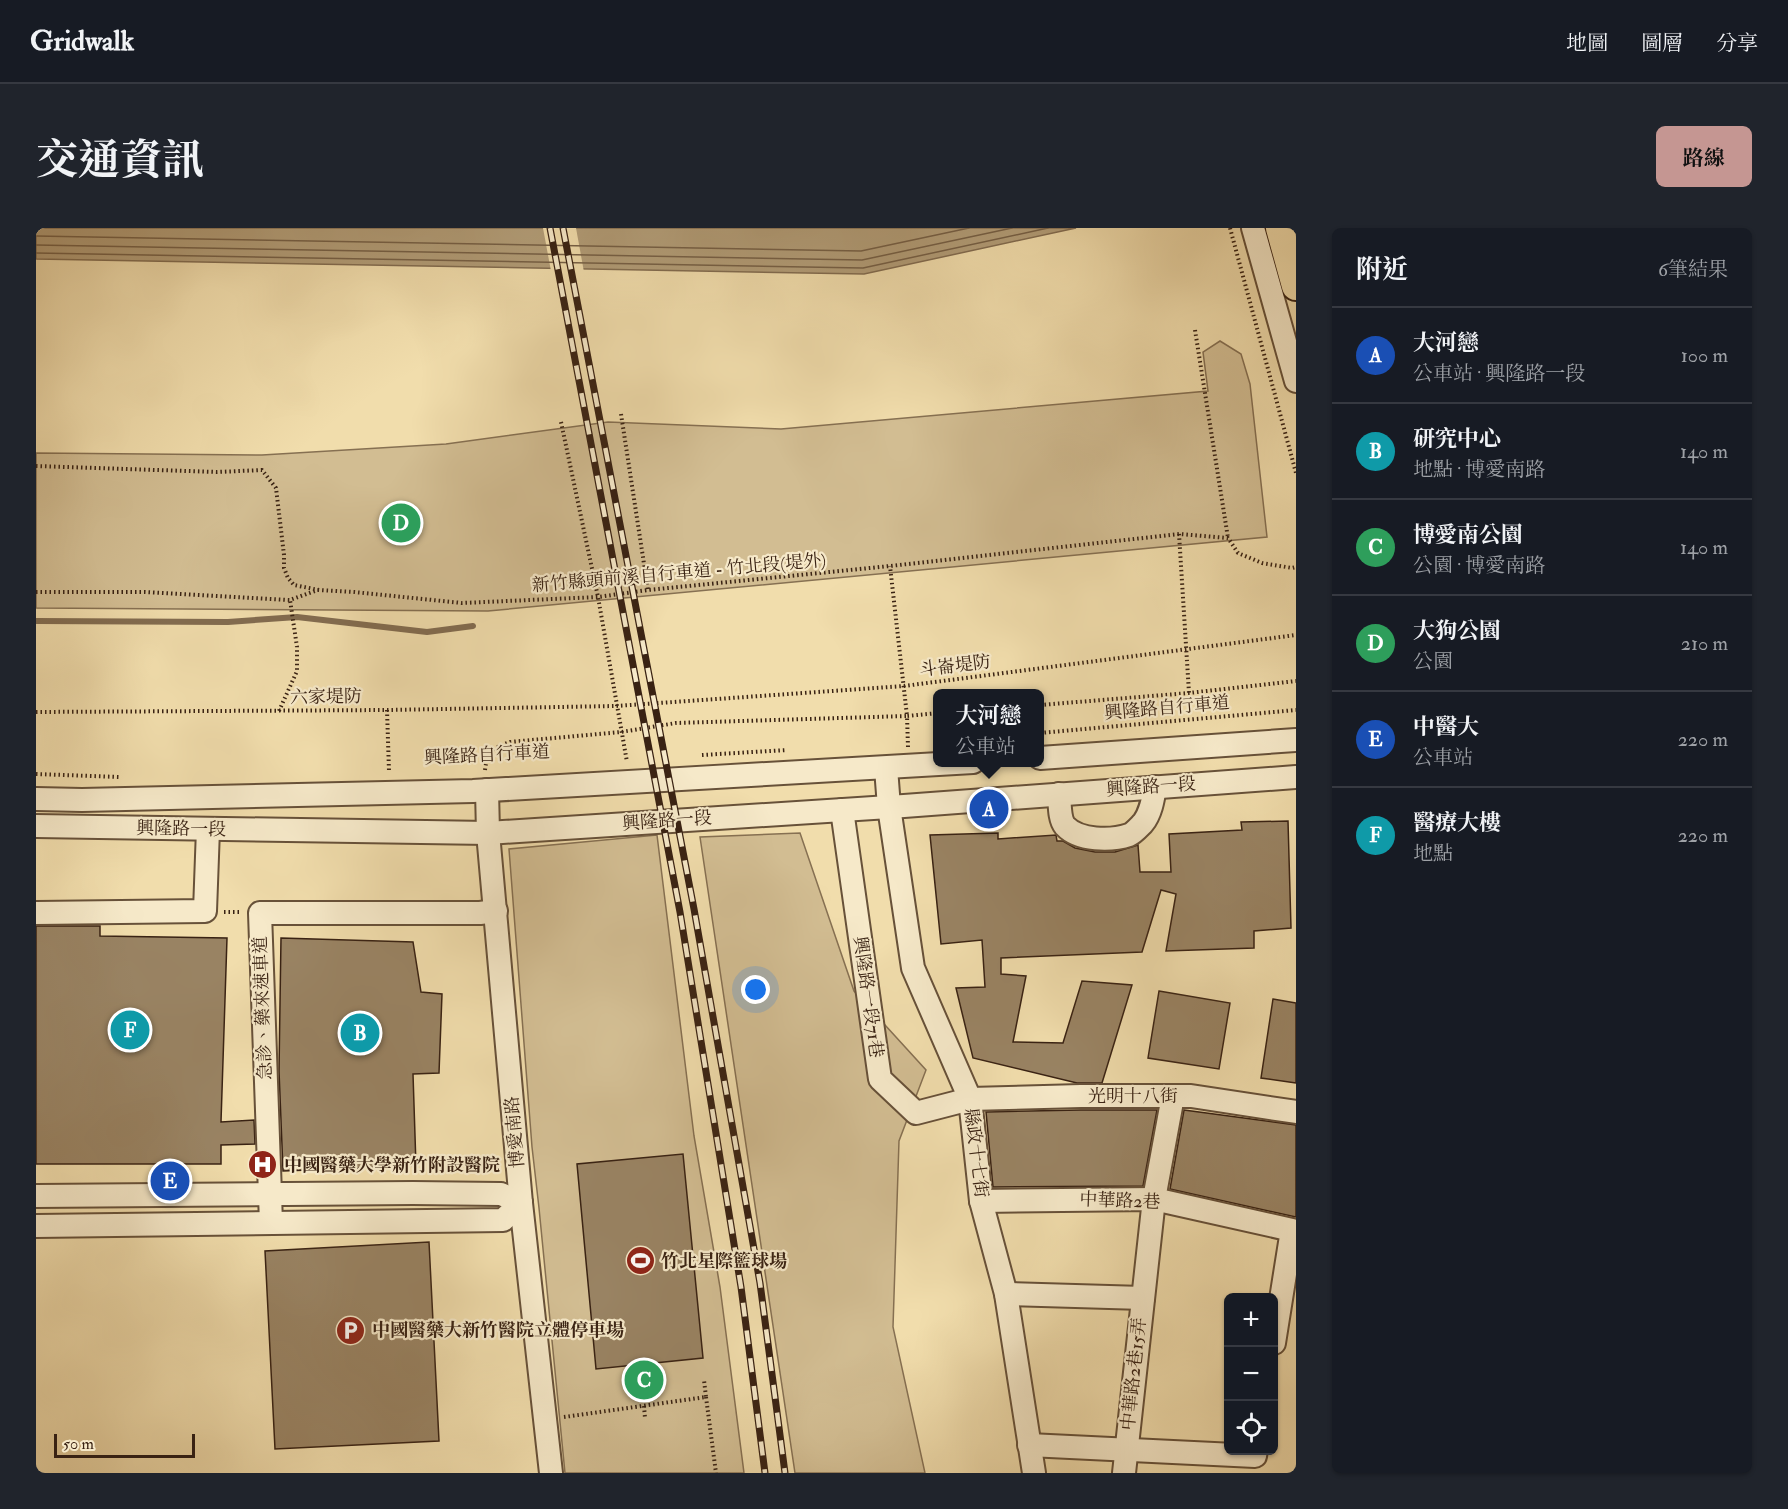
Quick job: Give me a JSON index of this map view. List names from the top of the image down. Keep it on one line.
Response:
{"streets":{"street":["興隆路一段","興隆路一段71巷","急診、藥來速車道","光明十八街","博愛南路","縣政十七街","中華路2巷","中華路2巷15弄"],"path":["新竹縣頭前溪自行車道 - 竹北段(堤外)","斗崙堤防","六家堤防","興隆路自行車道"]},"crossings":[["斗崙堤防","六家堤防"],["興隆路自行車道","興隆路一段"],["興隆路自行車道","博愛南路"],["興隆路一段","興隆路一段71巷"],["興隆路一段","博愛南路"],["興隆路一段","縣政十七街"],["興隆路一段71巷","光明十八街"],["興隆路一段71巷","縣政十七街"],["急診、藥來速車道","博愛南路"],["光明十八街","縣政十七街"],["光明十八街","中華路2巷15弄"],["縣政十七街","中華路2巷"],["縣政十七街","中華路2巷15弄"],["中華路2巷","中華路2巷15弄"]],"places":{"hospital":["中國醫藥大學新竹附設醫院"],"sports":["竹北星際籃球場"],"parking":["中國醫藥大新竹醫院立體停車場"]},"scale_bar":"50 m","page":{"header":"Gridwalk","nav":["地圖","圖層","分享"],"title":"交通資訊","buttons":"路線","heading":["附近","6筆結果"],"list":[{"mark":"A","name":"大河戀","note":"公車站 · 興隆路一段","value":"100 m"},{"mark":"B","name":"研究中心","note":"地點 · 博愛南路","value":"140 m"},{"mark":"C","name":"博愛南公園","note":"公園 · 博愛南路","value":"140 m"},{"mark":"D","name":"大狗公園","note":"公園","value":"210 m"},{"mark":"E","name":"中醫大","note":"公車站","value":"220 m"},{"mark":"F","name":"醫療大樓","note":"地點","value":"220 m"}],"pins":["D","A","F","B","E","C"],"popup":["大河戀","公車站"],"map_buttons":["+","−"],"scale":"50 m"}}
